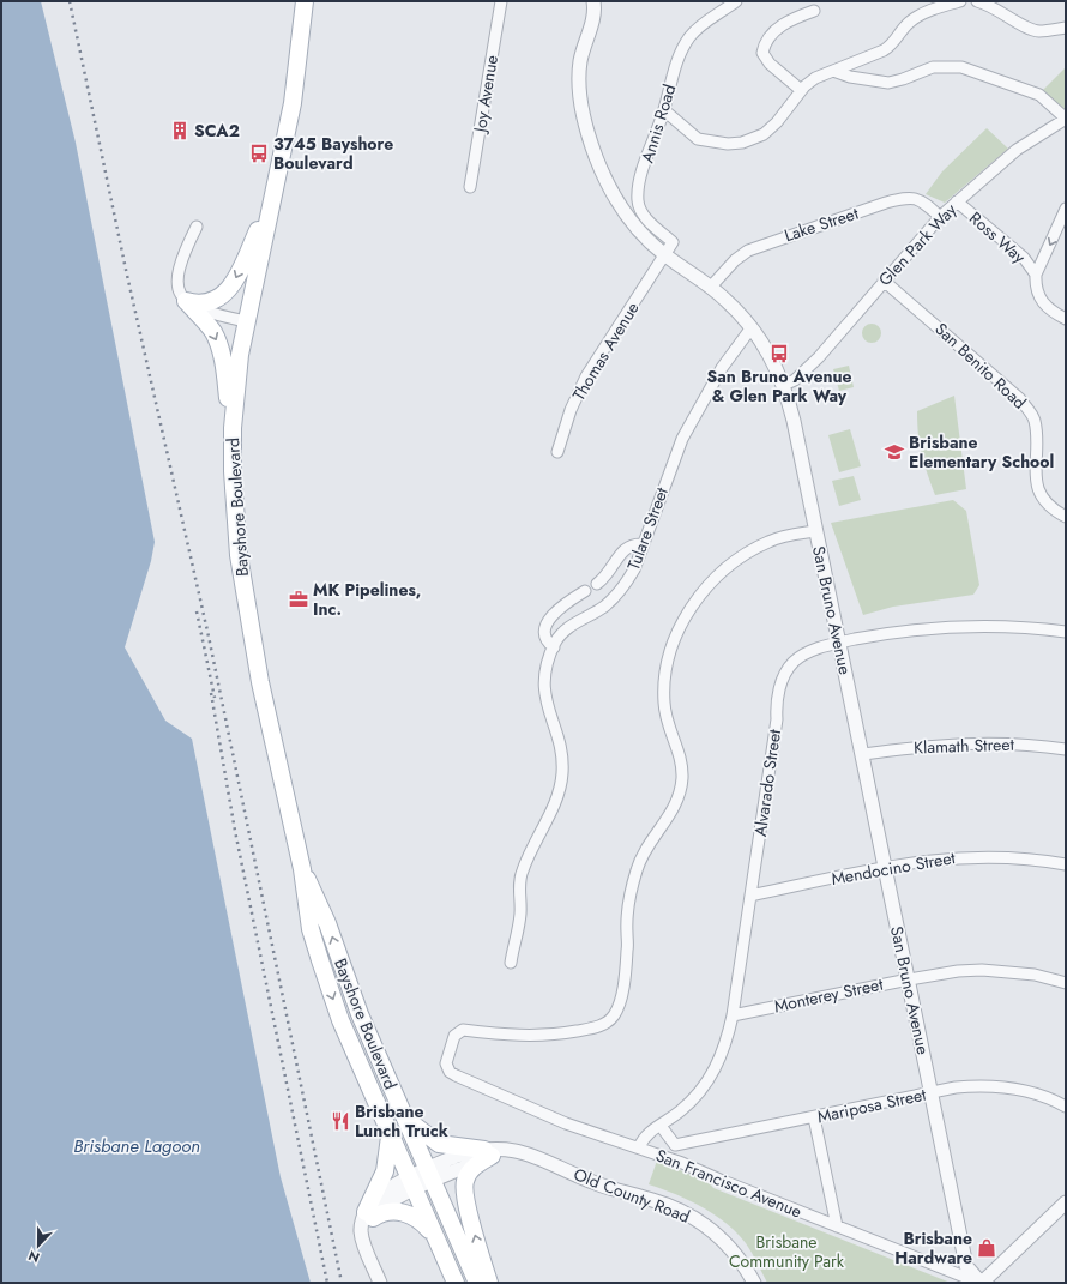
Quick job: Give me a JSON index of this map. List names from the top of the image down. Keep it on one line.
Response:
{"streets":{"main road":["Bayshore Boulevard"],"street":["Joy Avenue","Annis Road","Lake Street","Ross Way","Glen Park Way","Thomas Avenue","San Benito Road","Tulare Street","San Bruno Avenue","Klamath Street","Alvarado Street","Mendocino Street","Monterey Street","Mariposa Street","San Francisco Avenue","Old County Road"]},"crossings":[["Annis Road","Thomas Avenue"],["Annis Road","San Bruno Avenue"],["Lake Street","Glen Park Way"],["Lake Street","San Bruno Avenue"],["Ross Way","Glen Park Way"],["Glen Park Way","San Benito Road"],["Glen Park Way","San Bruno Avenue"],["Thomas Avenue","San Bruno Avenue"],["Bayshore Boulevard","Old County Road"],["Tulare Street","San Bruno Avenue"],["San Bruno Avenue","Klamath Street"],["San Bruno Avenue","Alvarado Street"],["San Bruno Avenue","Mendocino Street"],["San Bruno Avenue","Monterey Street"],["San Bruno Avenue","Mariposa Street"],["San Bruno Avenue","San Francisco Avenue"],["Alvarado Street","Mendocino Street"],["Alvarado Street","Monterey Street"],["Alvarado Street","San Francisco Avenue"]],"water":["Brisbane Lagoon"],"parks":["Brisbane Community Park"],"places":{"building":["SCA2"],"bus stop":["3745 Bayshore Boulevard","San Bruno Avenue & Glen Park Way"],"school or university":["Brisbane Elementary School"],"office":["MK Pipelines, Inc."],"restaurant":["Brisbane Lunch Truck"],"shop":["Brisbane Hardware"]},"north":"bottom"}
